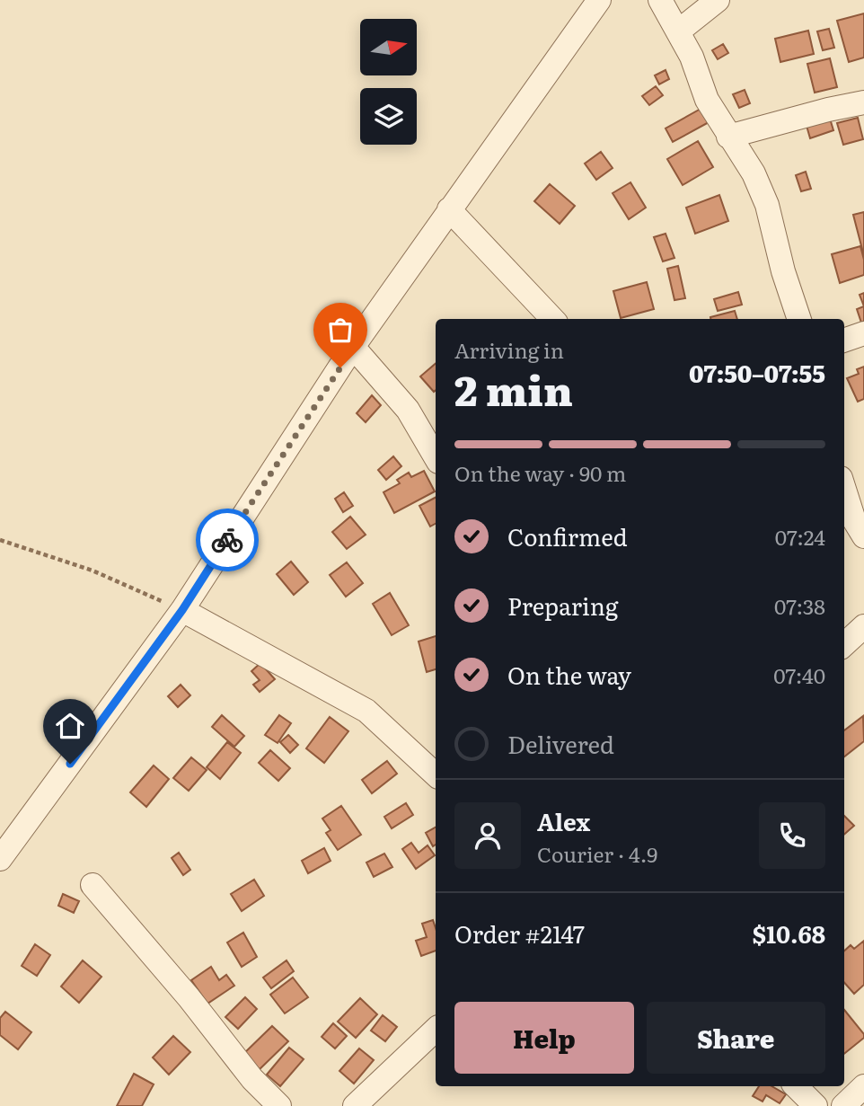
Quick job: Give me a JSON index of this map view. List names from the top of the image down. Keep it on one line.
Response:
{"north":"right","page":{"heading":["2 min","Arriving in","07:50–07:55"],"panel":["Alex","Courier · 4.9","Order #2147","$10.68"],"bar":"On the way · 90 m","list":[["Confirmed","07:24"],["Preparing","07:38"],["On the way","07:40"],"Delivered"],"buttons":["Help","Share"]}}
